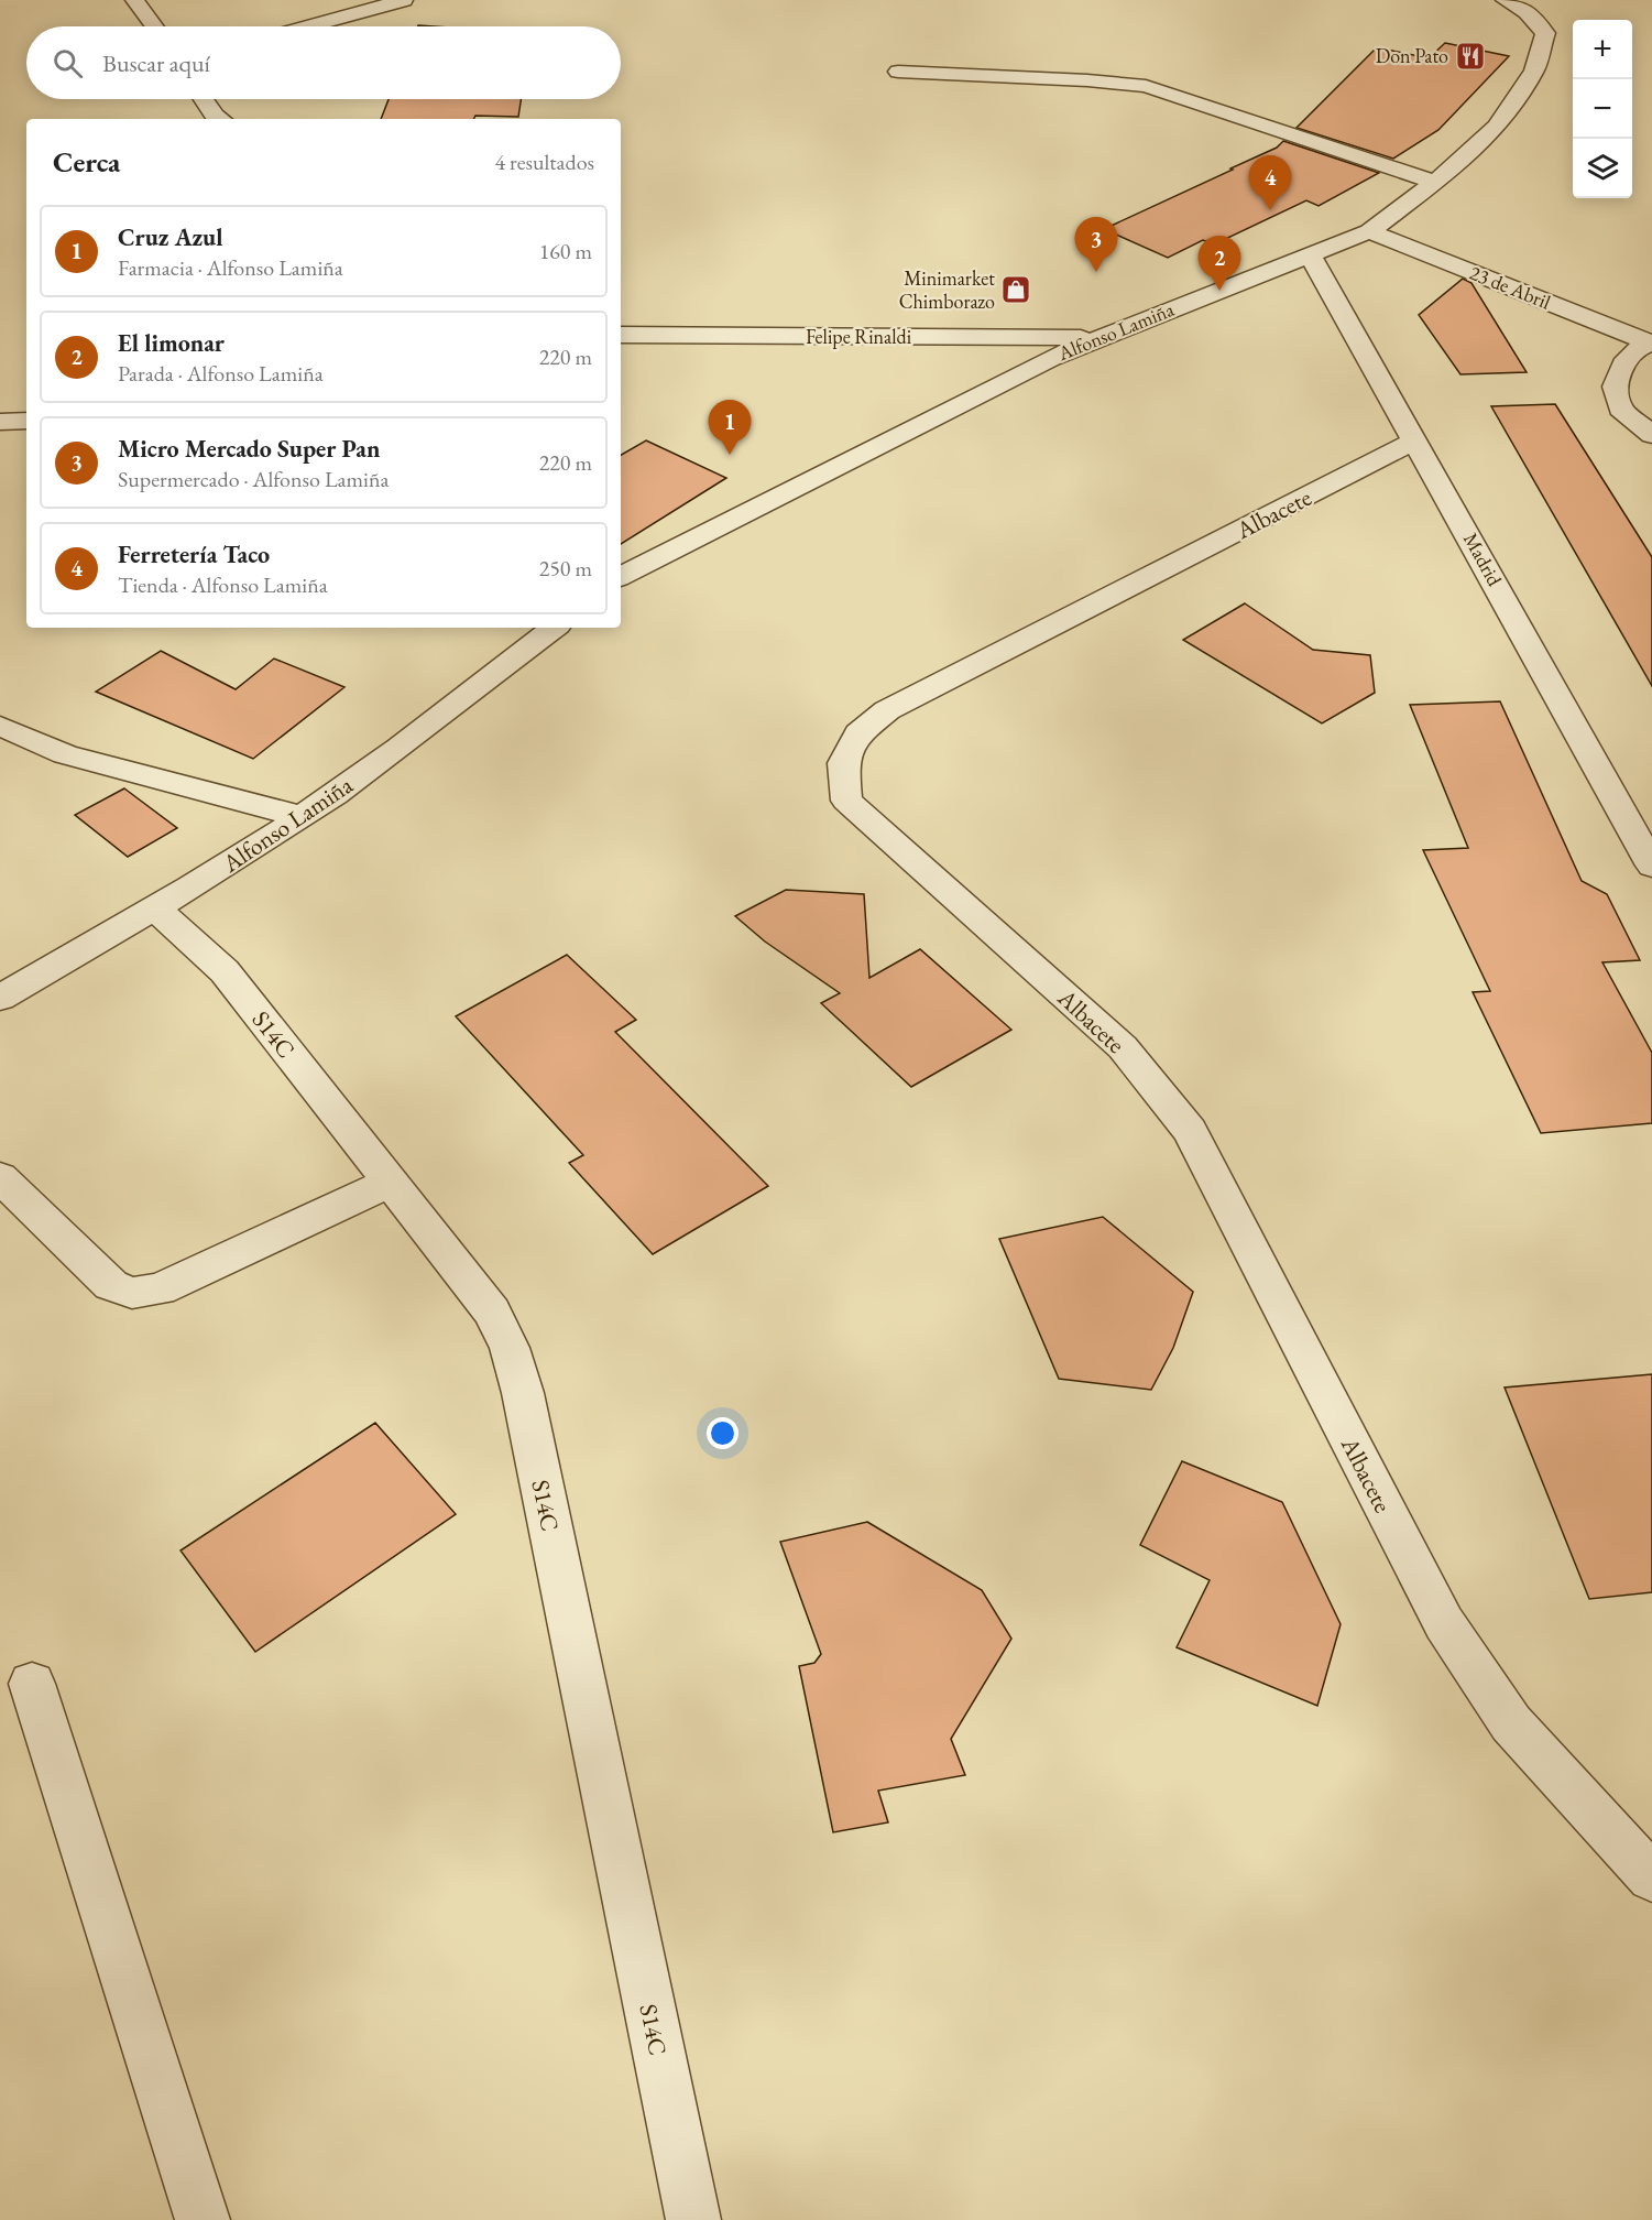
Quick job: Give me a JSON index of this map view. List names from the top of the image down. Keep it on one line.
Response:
{"streets":{"street":["23 de Abril","Alfonso Lamiña","Felipe Rinaldi","Albacete","Madrid","S14C"]},"crossings":[["23 de Abril","Alfonso Lamiña"],["Alfonso Lamiña","Felipe Rinaldi"],["Alfonso Lamiña","Madrid"],["Alfonso Lamiña","S14C"],["Albacete","Madrid"]],"places":{"restaurant":["Don Pato"],"shop":["Minimarket Chimborazo"]},"page":{"map_buttons":["+","−"],"search":"Buscar aquí","heading":["Cerca","4 resultados"],"pins":["4","3","2","1"],"list":[{"mark":"1","name":"Cruz Azul","note":"Farmacia · Alfonso Lamiña","value":"160 m"},{"mark":"2","name":"El limonar","note":"Parada · Alfonso Lamiña","value":"220 m"},{"mark":"3","name":"Micro Mercado Super Pan","note":"Supermercado · Alfonso Lamiña","value":"220 m"},{"mark":"4","name":"Ferretería Taco","note":"Tienda · Alfonso Lamiña","value":"250 m"}]}}
